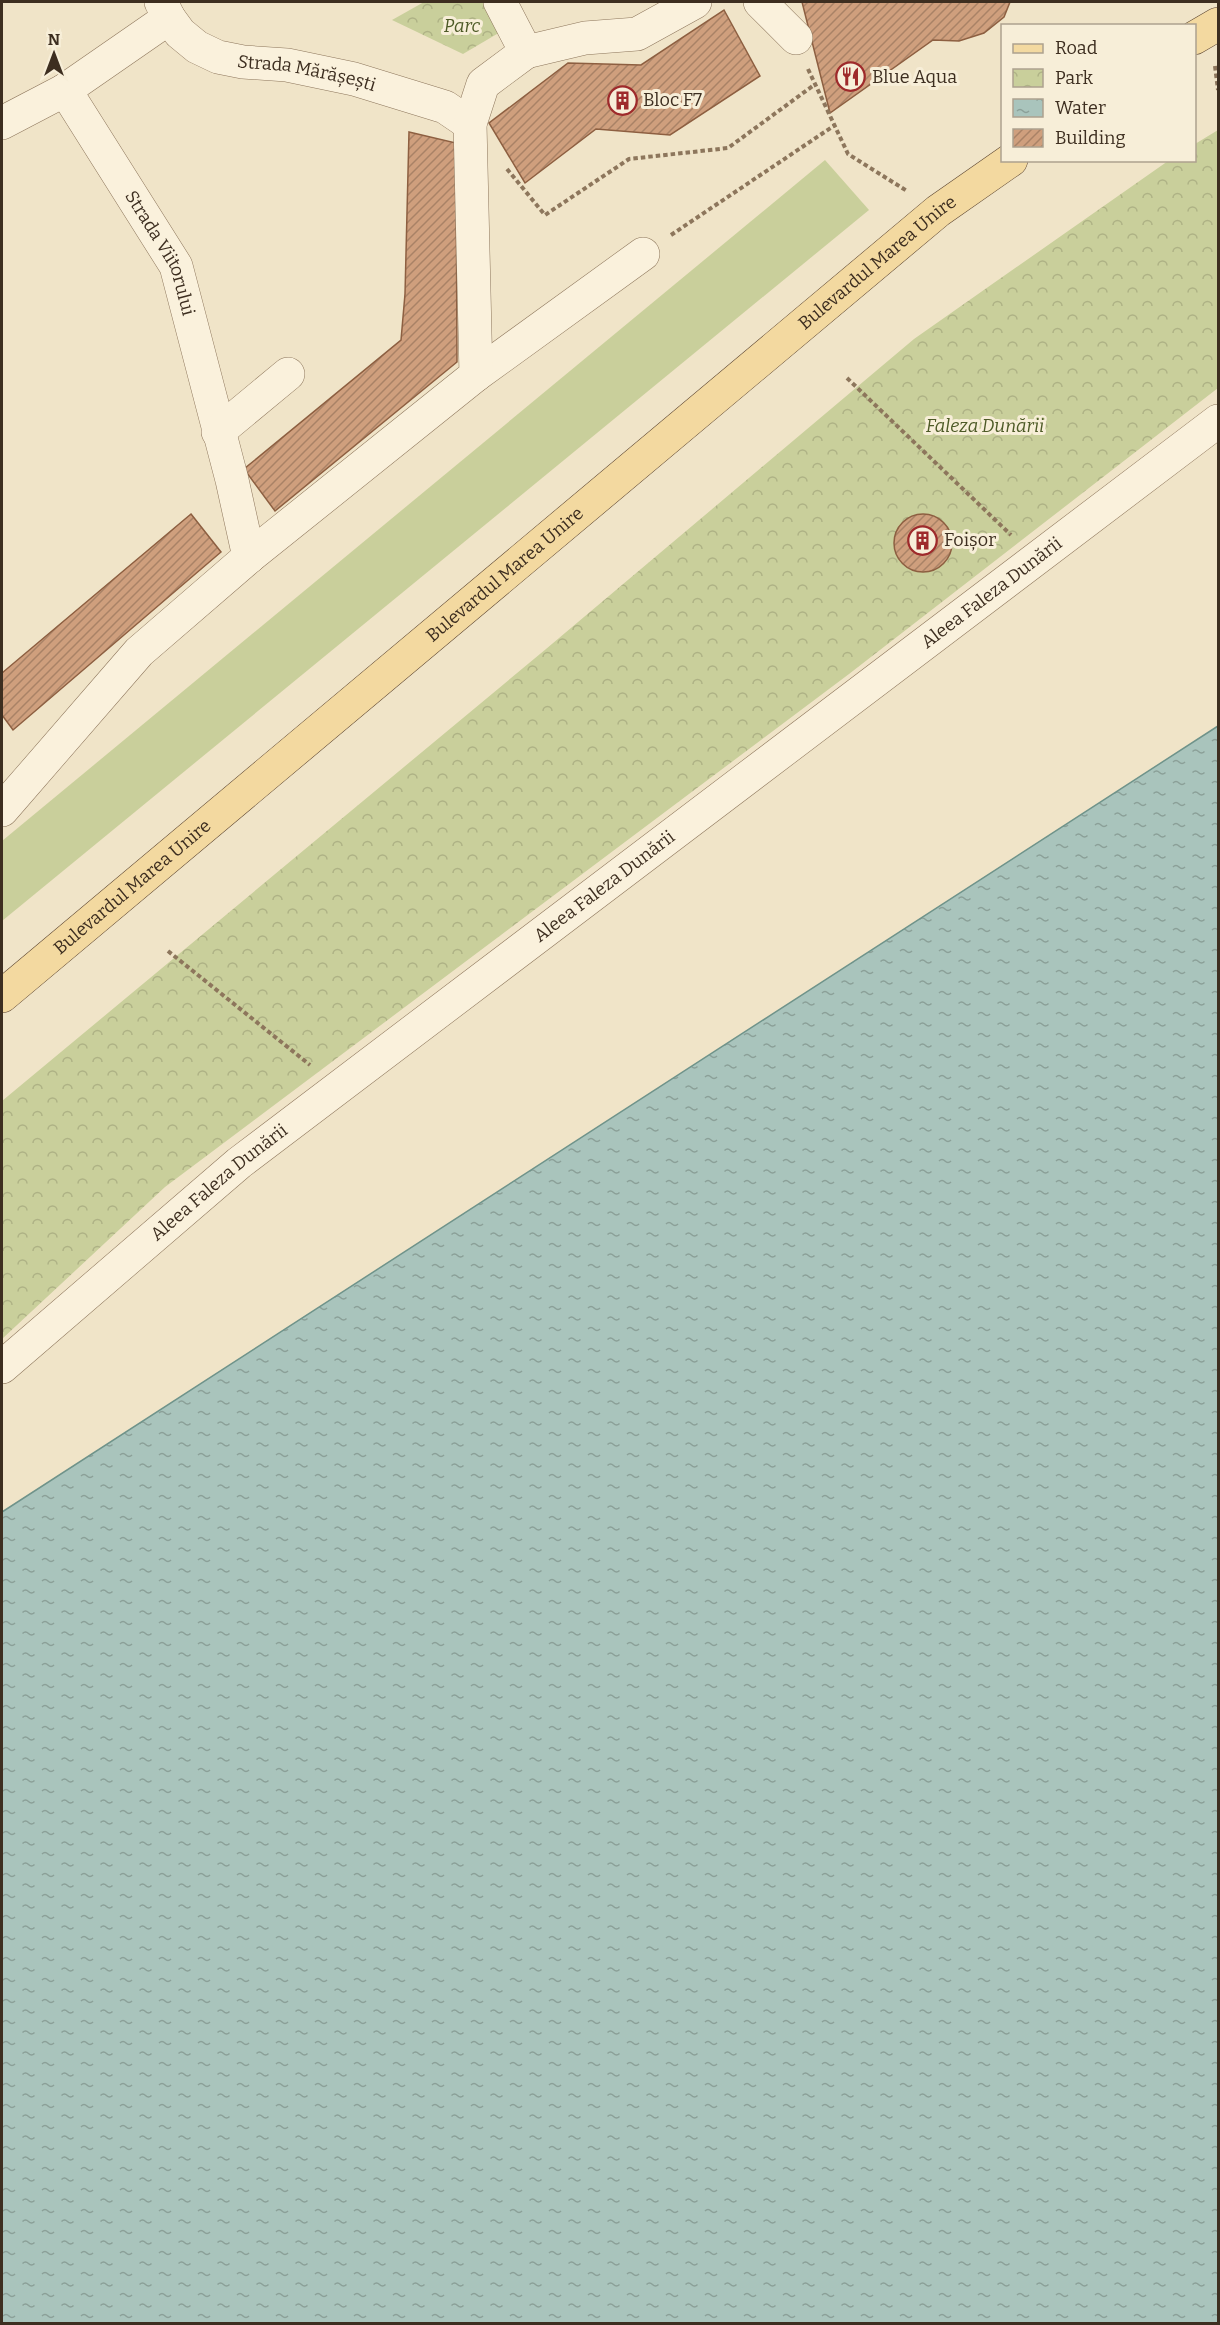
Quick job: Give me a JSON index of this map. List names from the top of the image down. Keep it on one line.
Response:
{"streets":{"main road":["Bulevardul Marea Unire"],"street":["Strada Mărășești","Strada Viitorului","Aleea Faleza Dunării"]},"parks":["Parc","Faleza Dunării"],"places":{"restaurant":["Blue Aqua"],"building":["Bloc F7","Foișor"]},"legend":["Road","Park","Water","Building"],"north":"top"}
